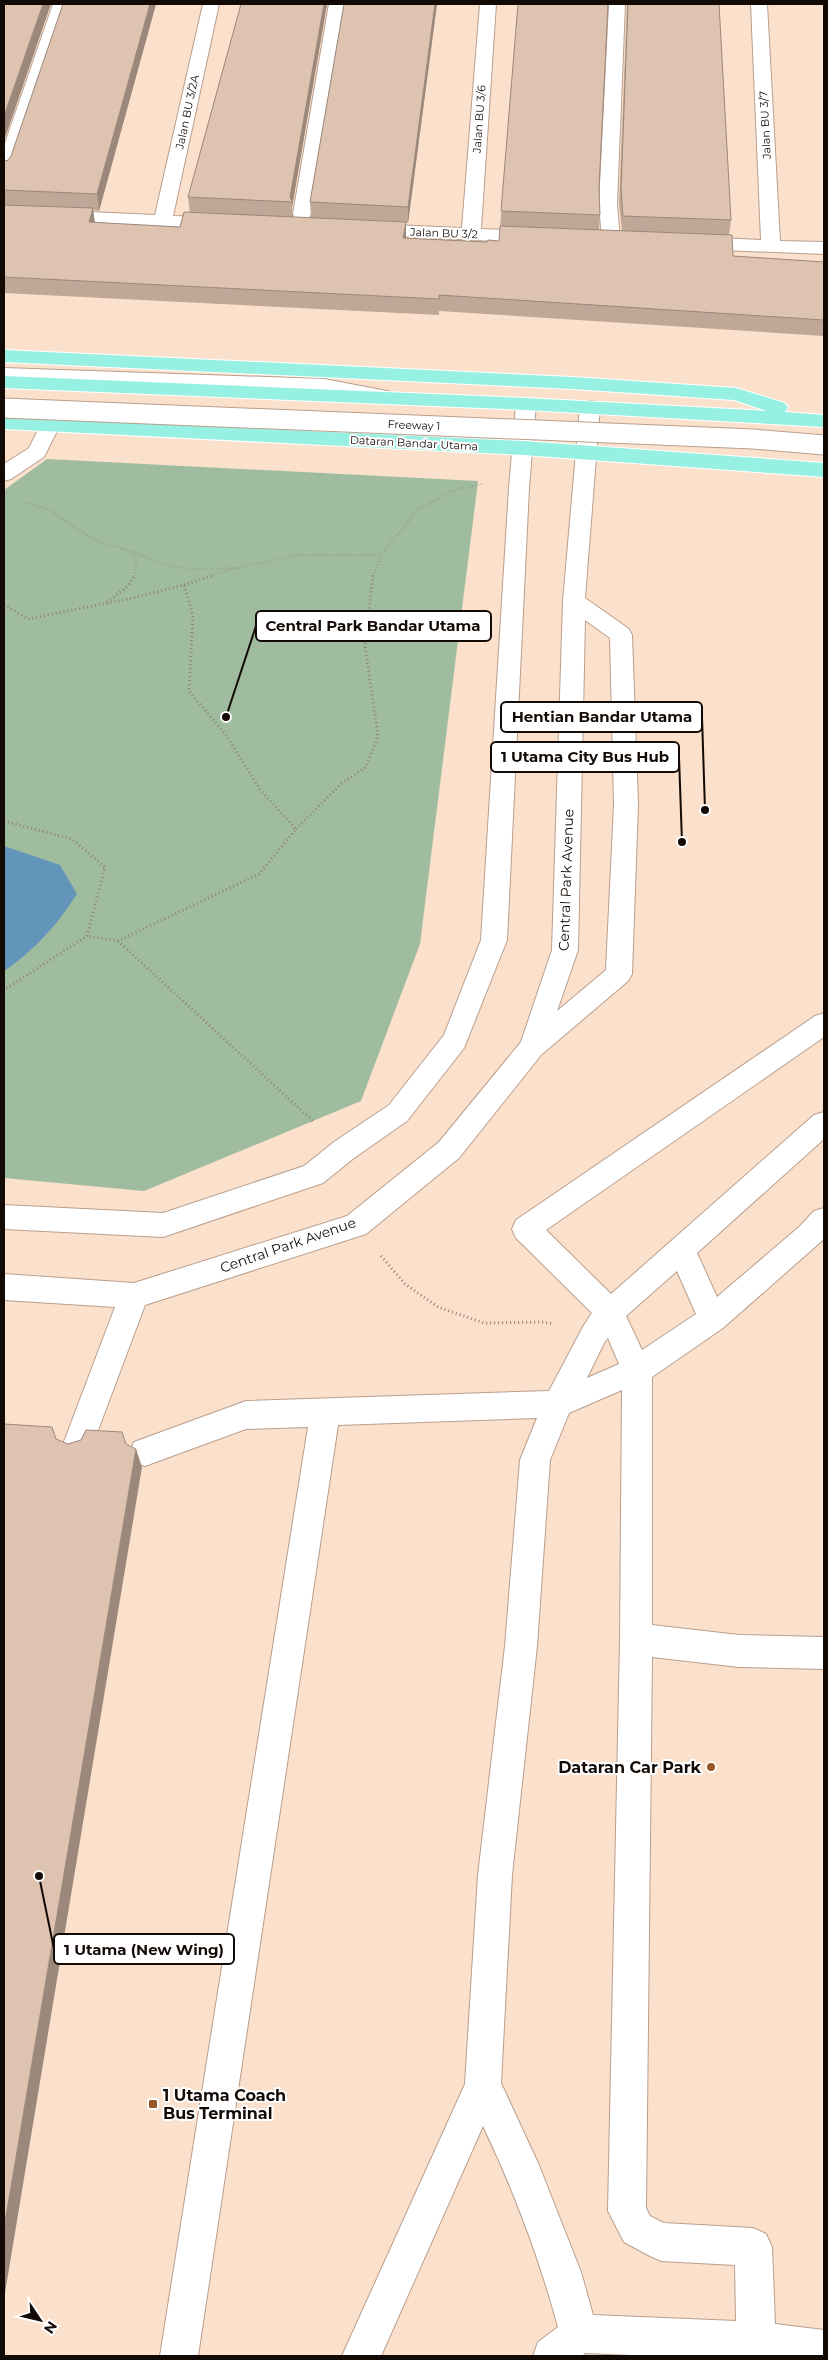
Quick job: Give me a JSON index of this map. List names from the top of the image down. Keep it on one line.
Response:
{"streets":{"main road":["Dataran Bandar Utama"],"street":["Jalan BU 3/2A","Jalan BU 3/6","Jalan BU 3/7","Jalan BU 3/2","Freeway 1","Central Park Avenue"]},"crossings":[["Jalan BU 3/6","Jalan BU 3/2"],["Dataran Bandar Utama","Central Park Avenue"]],"places":{"other":["Central Park Bandar Utama","Hentian Bandar Utama","1 Utama City Bus Hub","Dataran Car Park","1 Utama (New Wing)"],"transit":["1 Utama Coach Bus Terminal"]},"north":"bottom right"}
